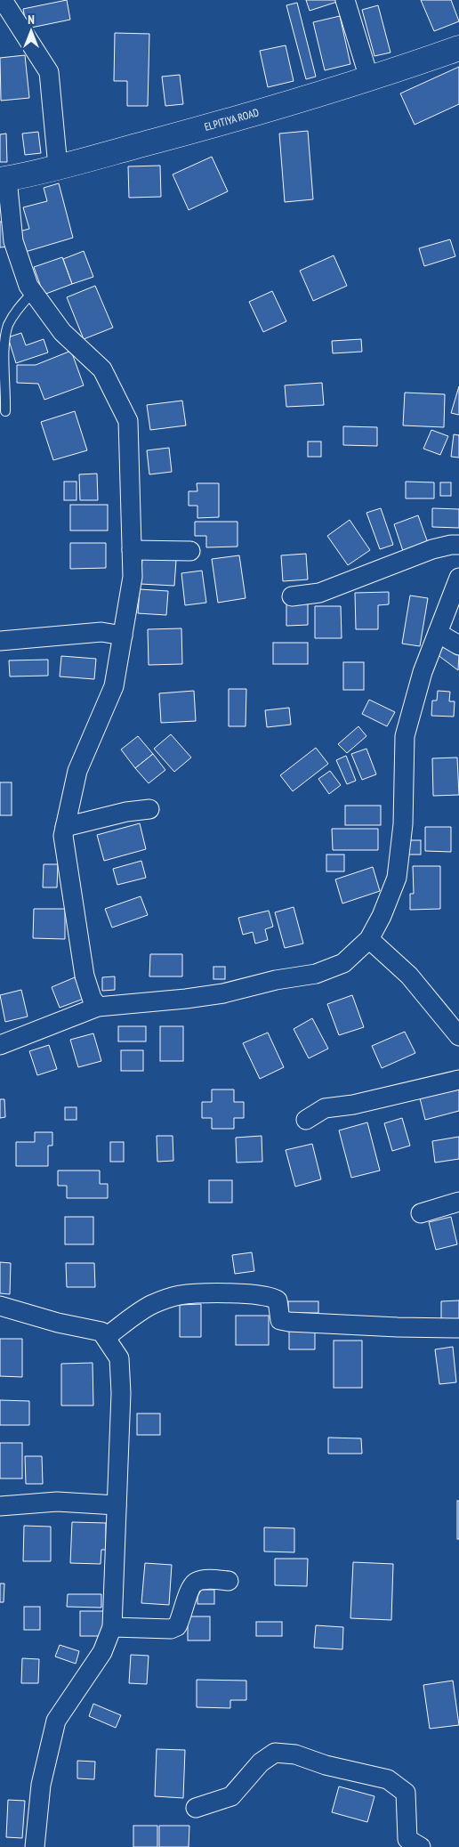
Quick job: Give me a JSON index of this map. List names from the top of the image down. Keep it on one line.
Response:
{"streets":{"main road":["ELPITIYA ROAD"]},"north":"top"}
